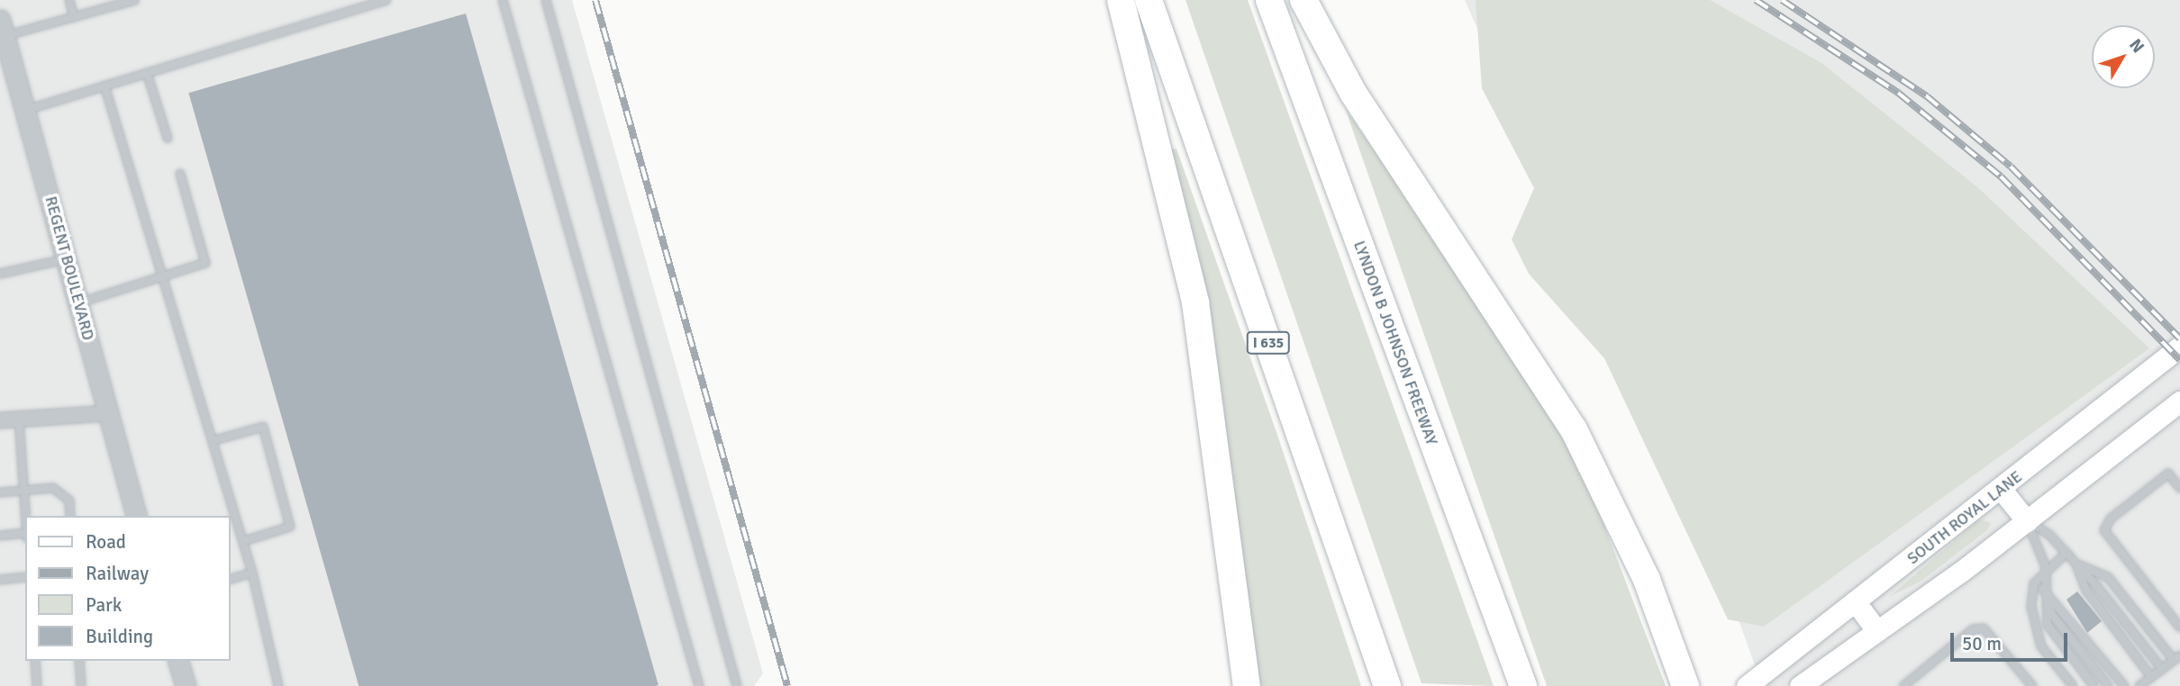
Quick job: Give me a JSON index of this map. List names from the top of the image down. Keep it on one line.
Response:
{"streets":{"highway":["I 635","LYNDON B JOHNSON FREEWAY"],"main road":["SOUTH ROYAL LANE"],"street":["REGENT BOULEVARD"]},"legend":["Road","Railway","Park","Building"],"scale_bar":"50 m","north":"top right"}
